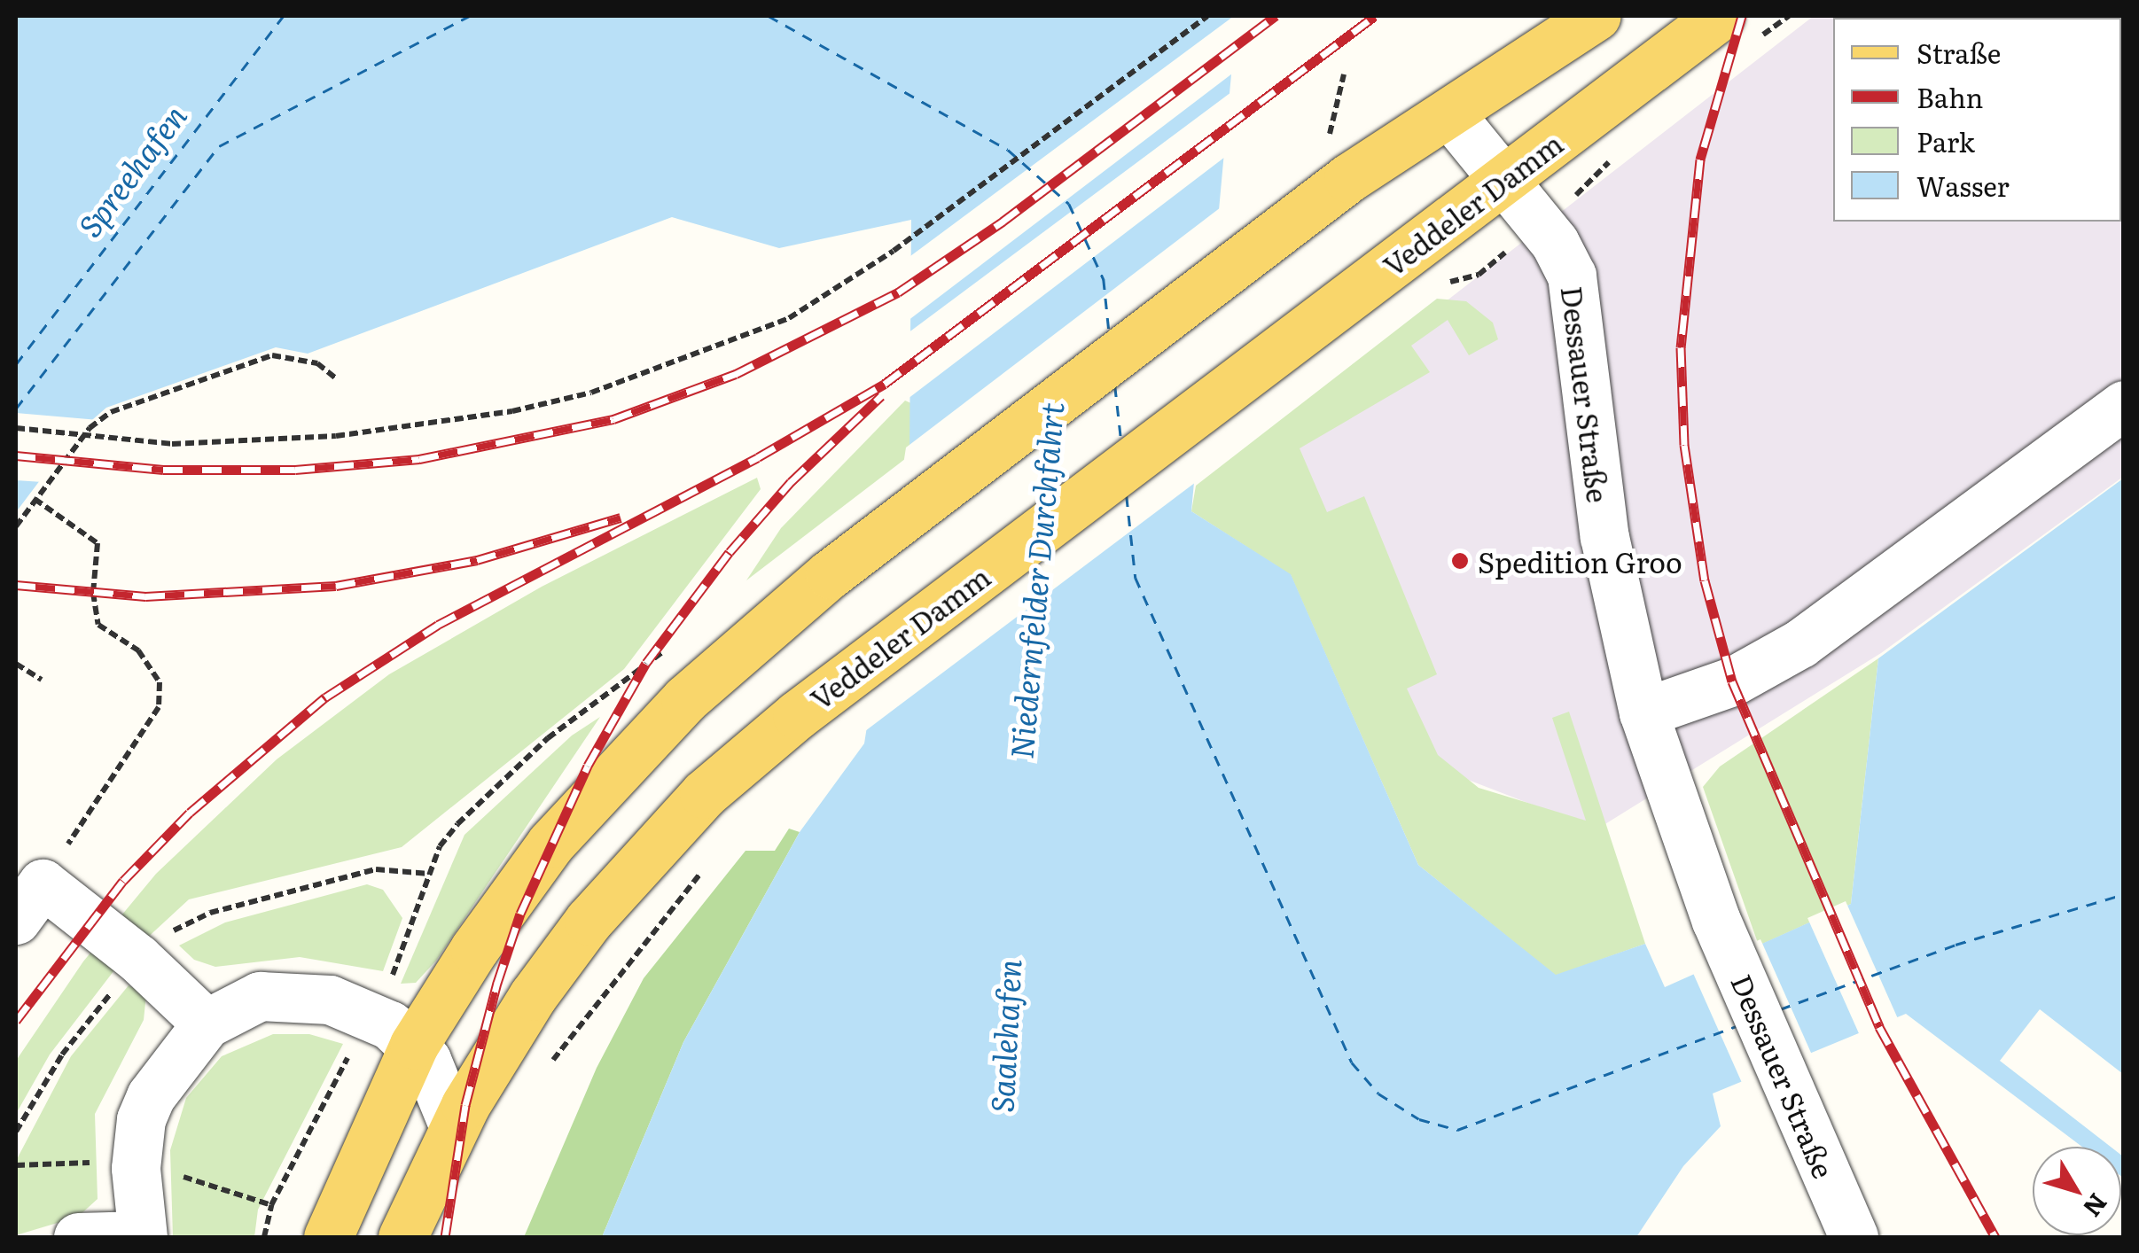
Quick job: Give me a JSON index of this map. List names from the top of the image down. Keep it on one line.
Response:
{"streets":{"main road":["Veddeler Damm"],"street":["Dessauer Straße"]},"crossings":[["Veddeler Damm","Dessauer Straße"]],"water":["Spreehafen","Niedernfelder Durchfahrt","Saalehafen"],"places":["Spedition Groo"],"legend":["Straße","Bahn","Park","Wasser"],"north":"bottom right"}
